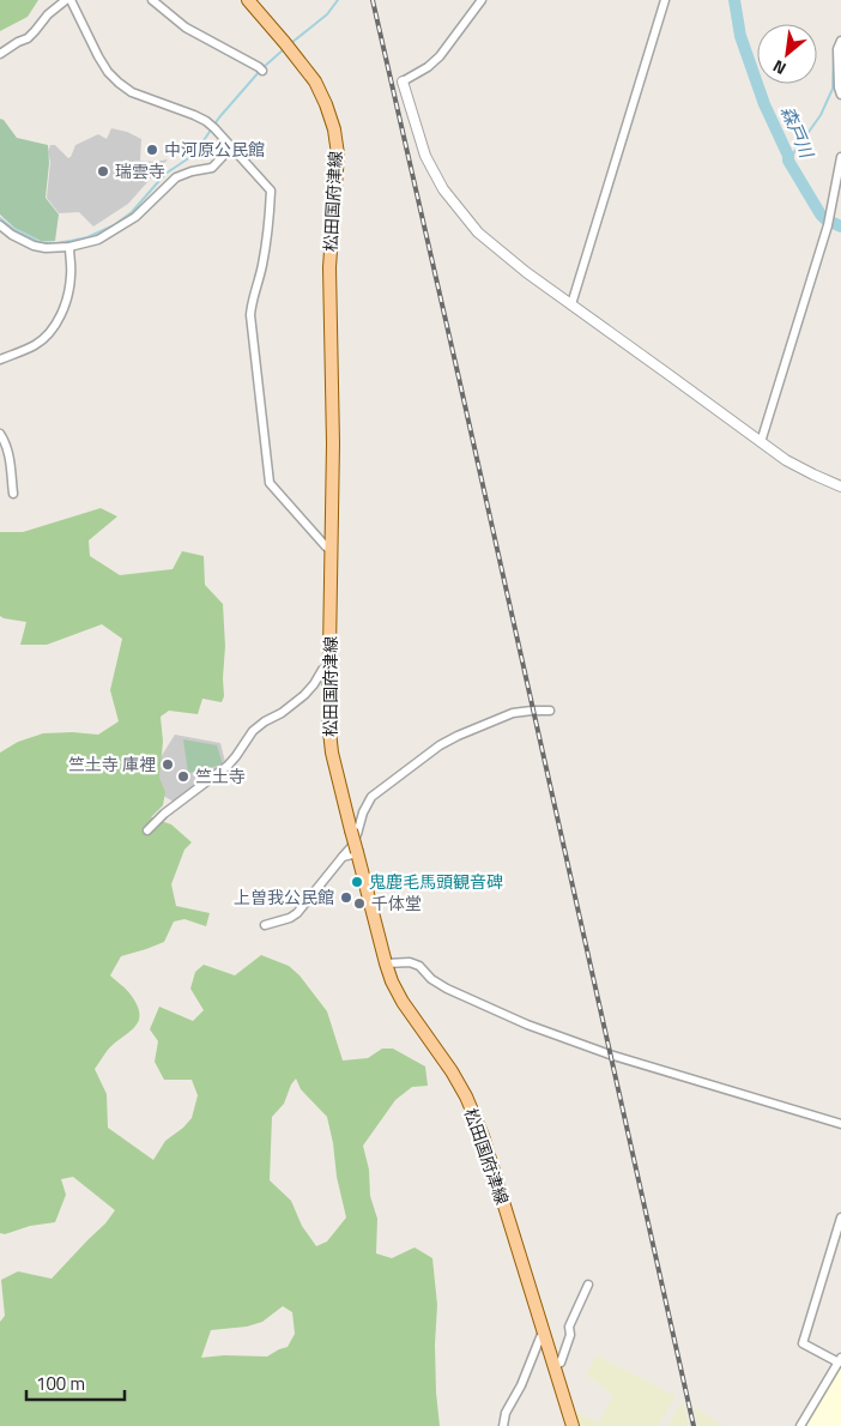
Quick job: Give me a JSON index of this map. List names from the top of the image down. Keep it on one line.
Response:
{"streets":{"main road":["松田国府津線"]},"water":["森戸川"],"places":["中河原公民館","瑞雲寺","竺土寺 庫裡","竺土寺","鬼鹿毛馬頭観音碑","上曽我公民館","千体堂"],"scale_bar":"100 m","north":"bottom left"}
